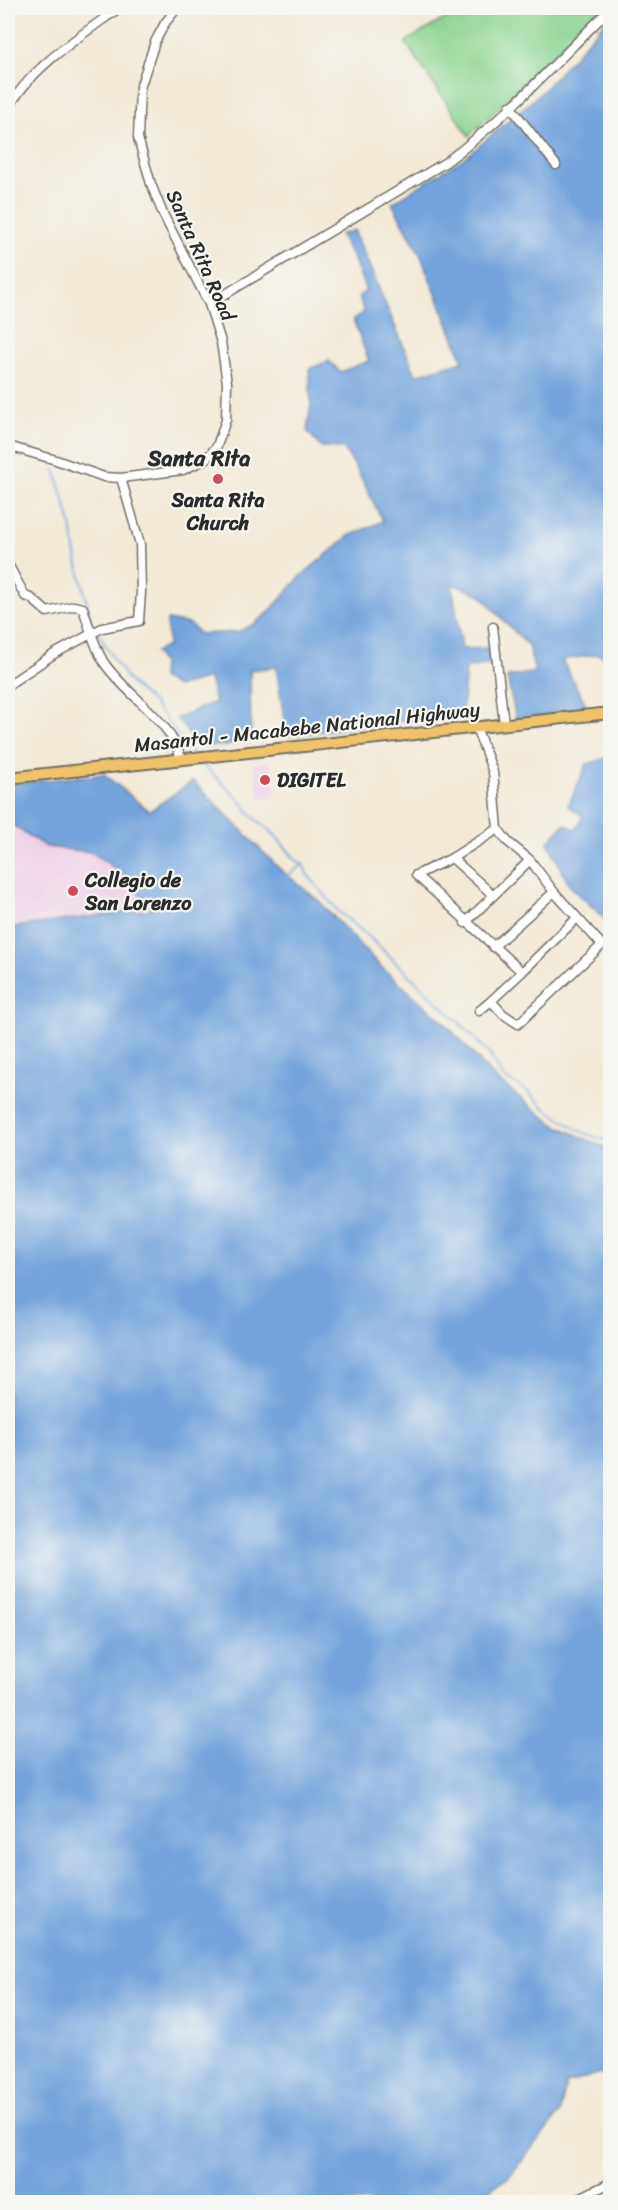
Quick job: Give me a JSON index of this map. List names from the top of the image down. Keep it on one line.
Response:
{"streets":{"main road":["Masantol - Macabebe National Highway"],"street":["Santa Rita Road"]},"districts":["Santa Rita"],"places":["Santa Rita Church","DIGITEL","Collegio de San Lorenzo"]}
